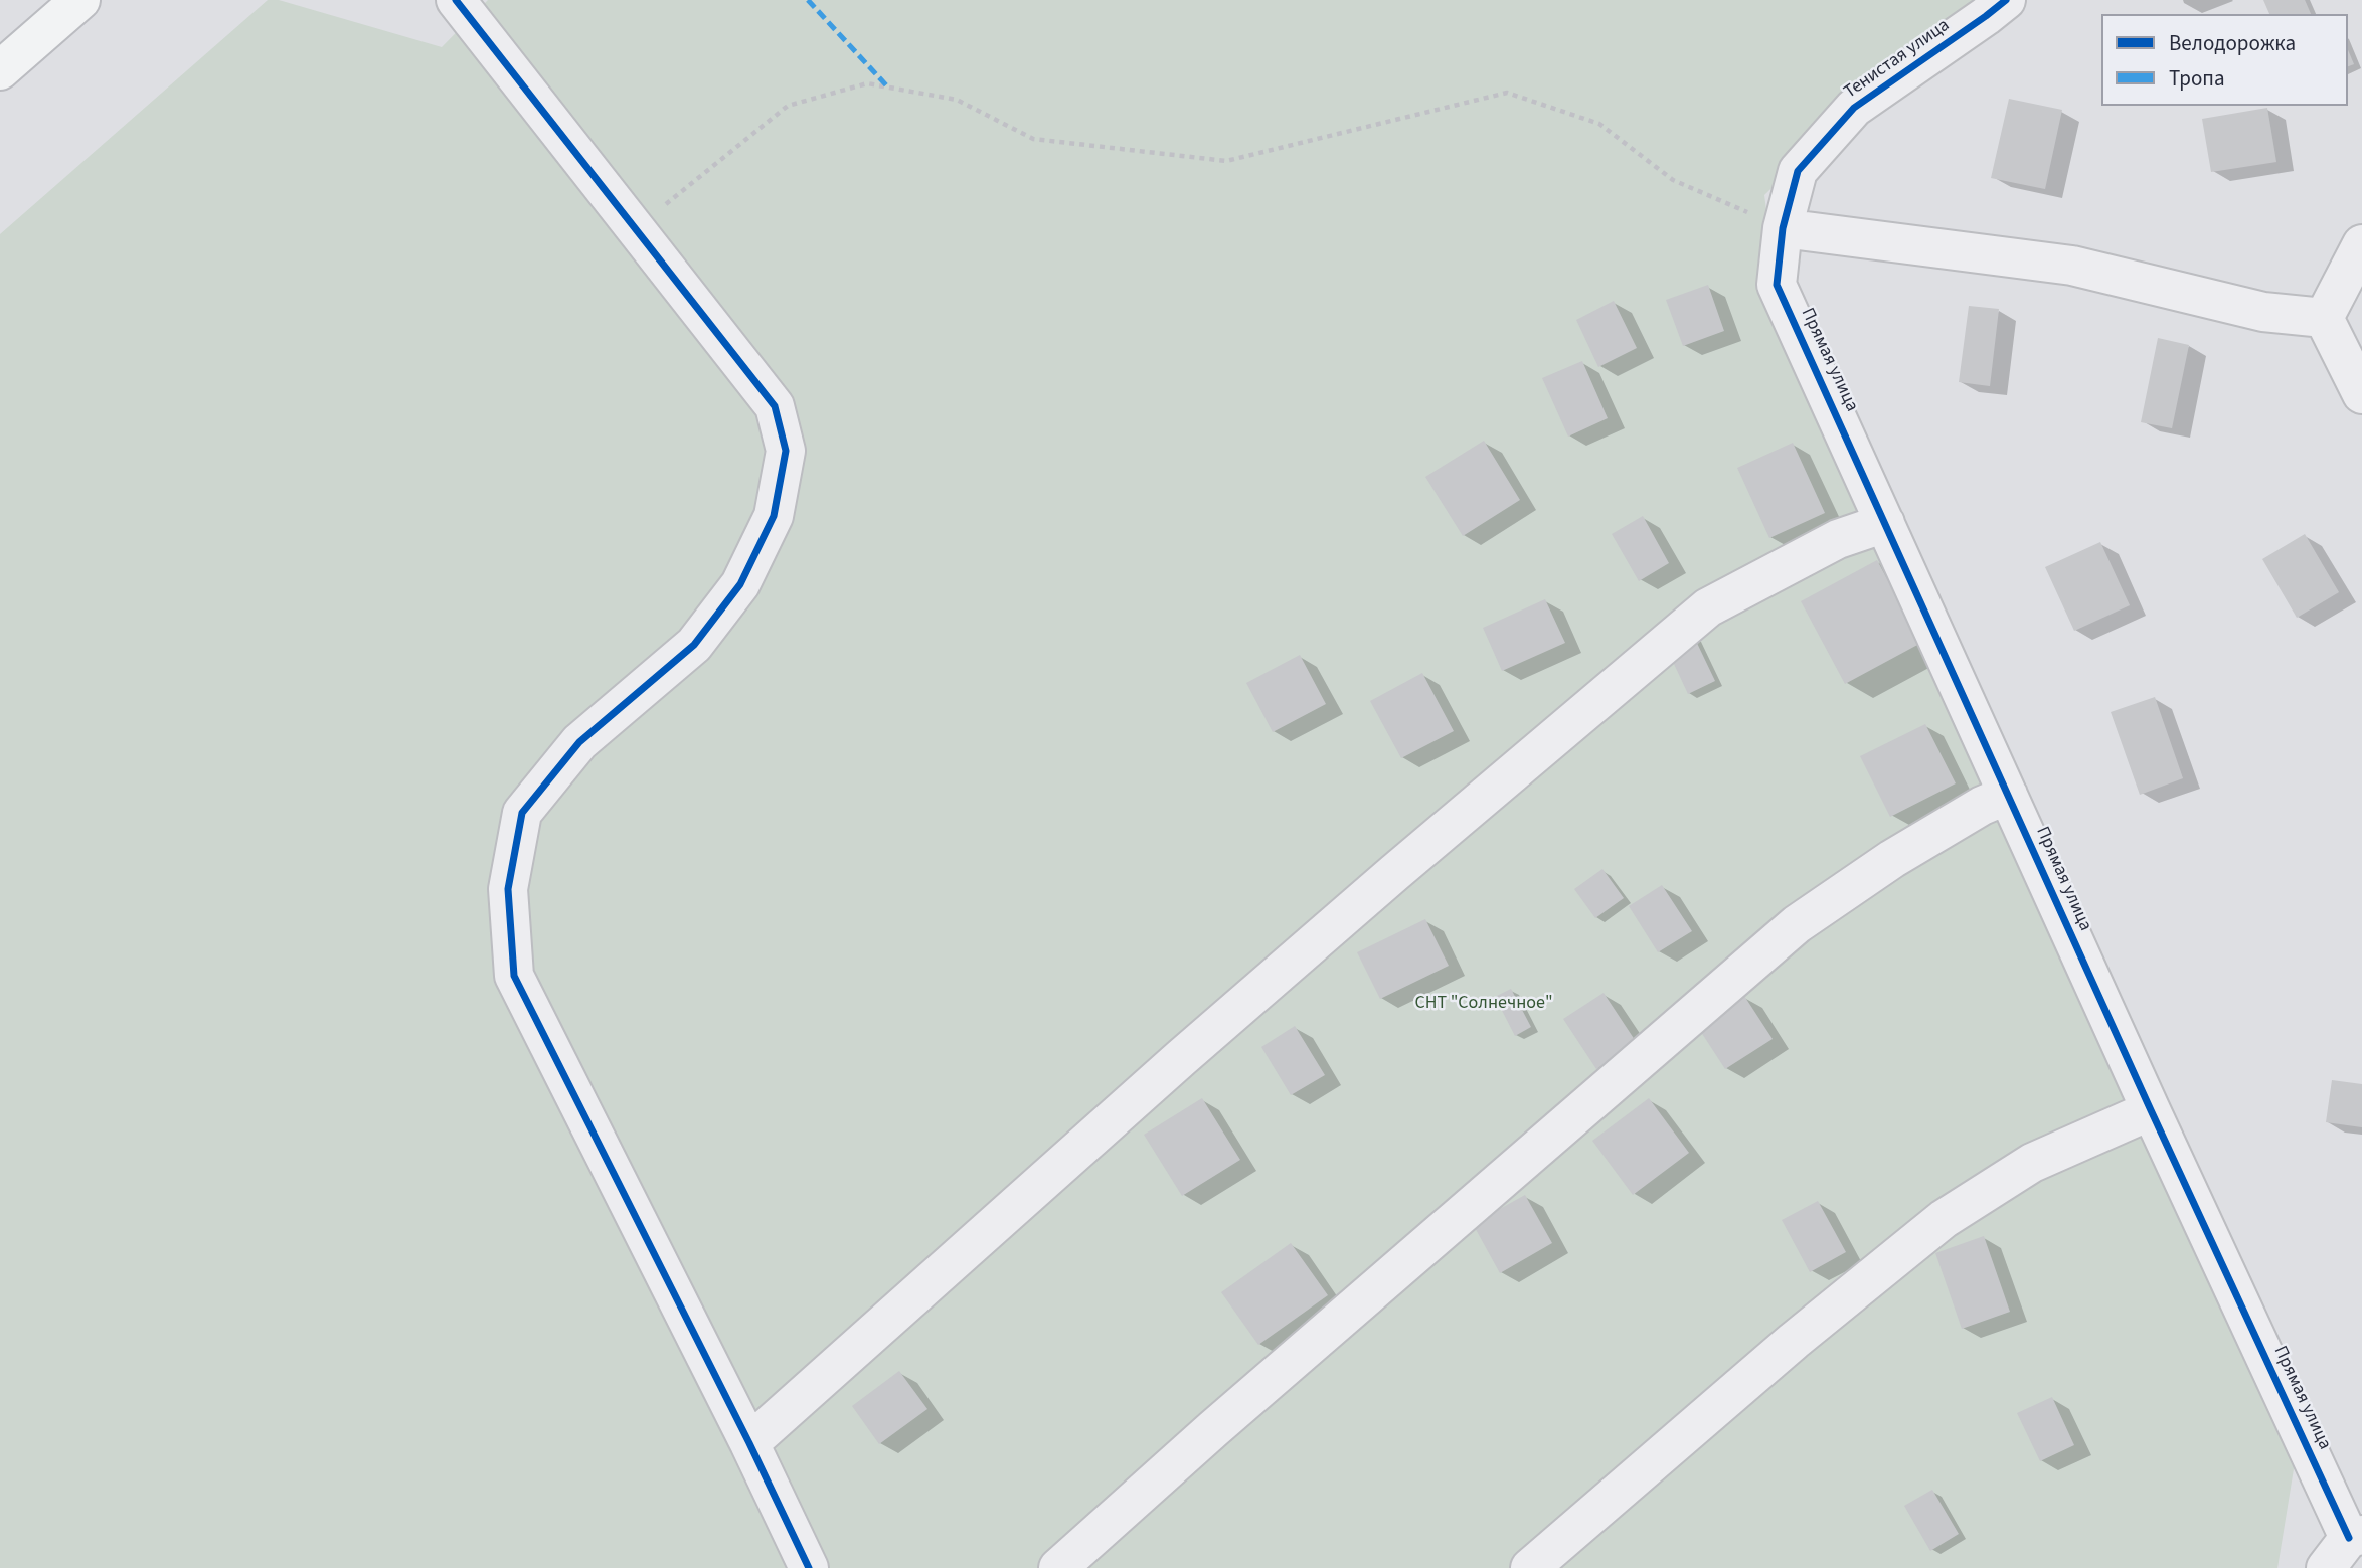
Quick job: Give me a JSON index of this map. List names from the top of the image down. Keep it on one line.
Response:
{"streets":{"street":["Тенистая улица","Прямая улица"]},"crossings":[["Тенистая улица","Прямая улица"]],"parks":["СНТ \"Солнечное\""],"legend":["Велодорожка","Тропа"]}
